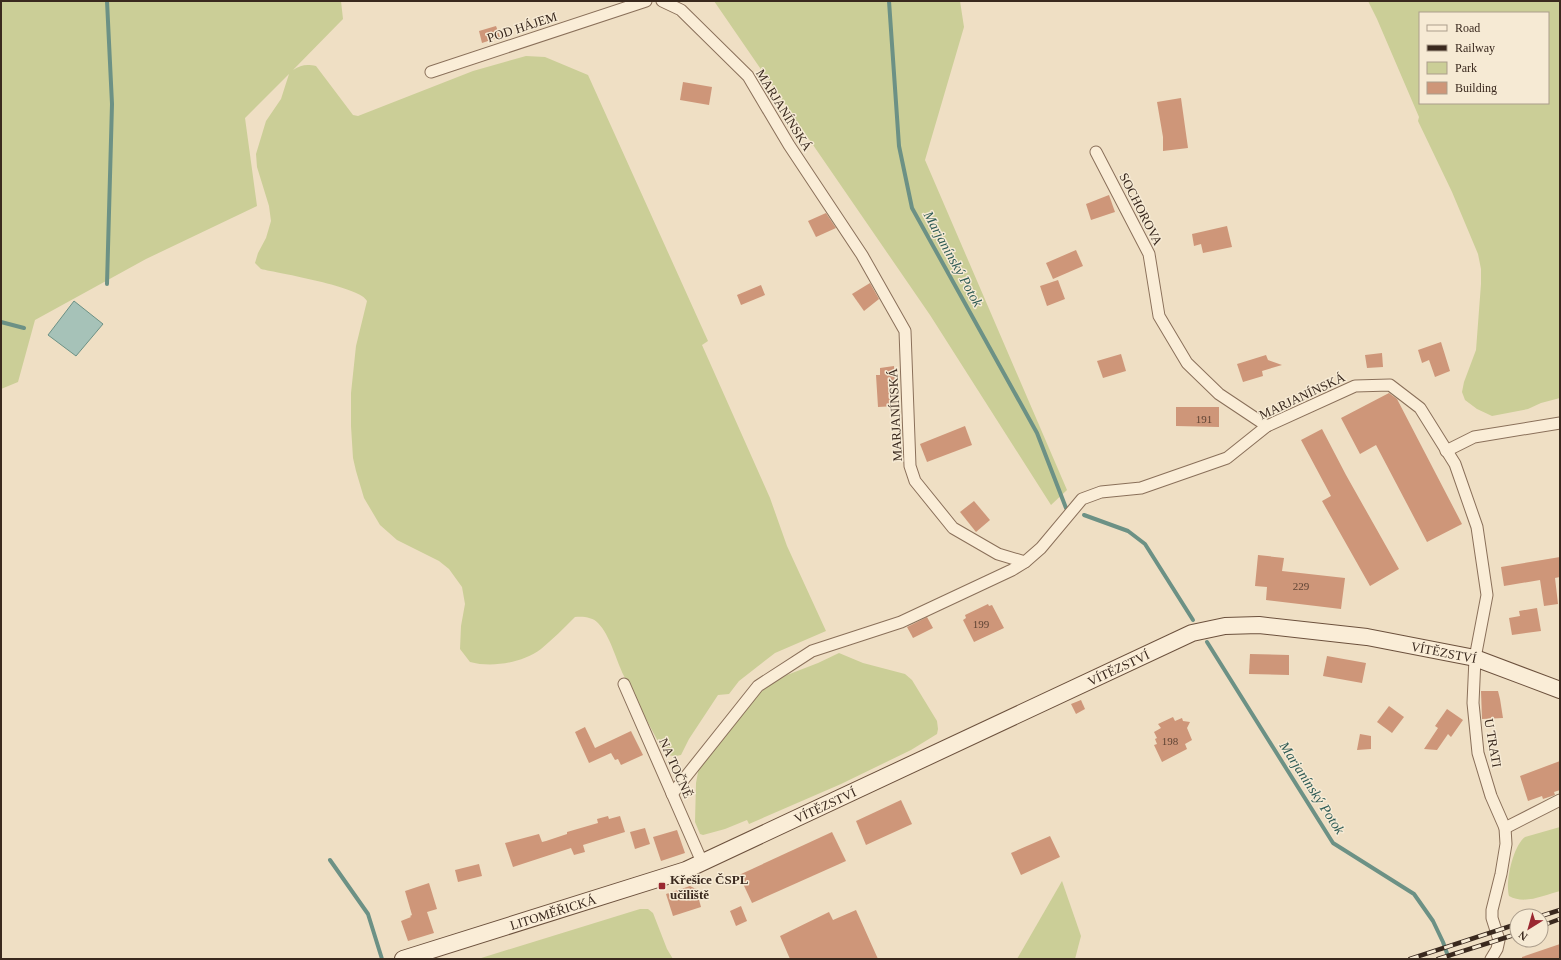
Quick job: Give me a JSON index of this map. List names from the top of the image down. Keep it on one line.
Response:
{"streets":{"main road":["VÍTĚZSTVÍ","LITOMĚŘICKÁ"],"street":["POD HÁJEM","MARJANÍNSKÁ","SOCHOROVA","U TRATI","NA TOČNĚ"]},"crossings":[["MARJANÍNSKÁ","SOCHOROVA"],["MARJANÍNSKÁ","VÍTĚZSTVÍ"],["MARJANÍNSKÁ","U TRATI"],["VÍTĚZSTVÍ","U TRATI"],["VÍTĚZSTVÍ","NA TOČNĚ"],["VÍTĚZSTVÍ","LITOMĚŘICKÁ"],["NA TOČNĚ","LITOMĚŘICKÁ"]],"water":["Marjanínský Potok"],"places":{"transit":["Křešice ČSPL učiliště"]},"house_numbers":["191","229","199","198"],"legend":["Road","Railway","Park","Building"],"north":"bottom left"}
